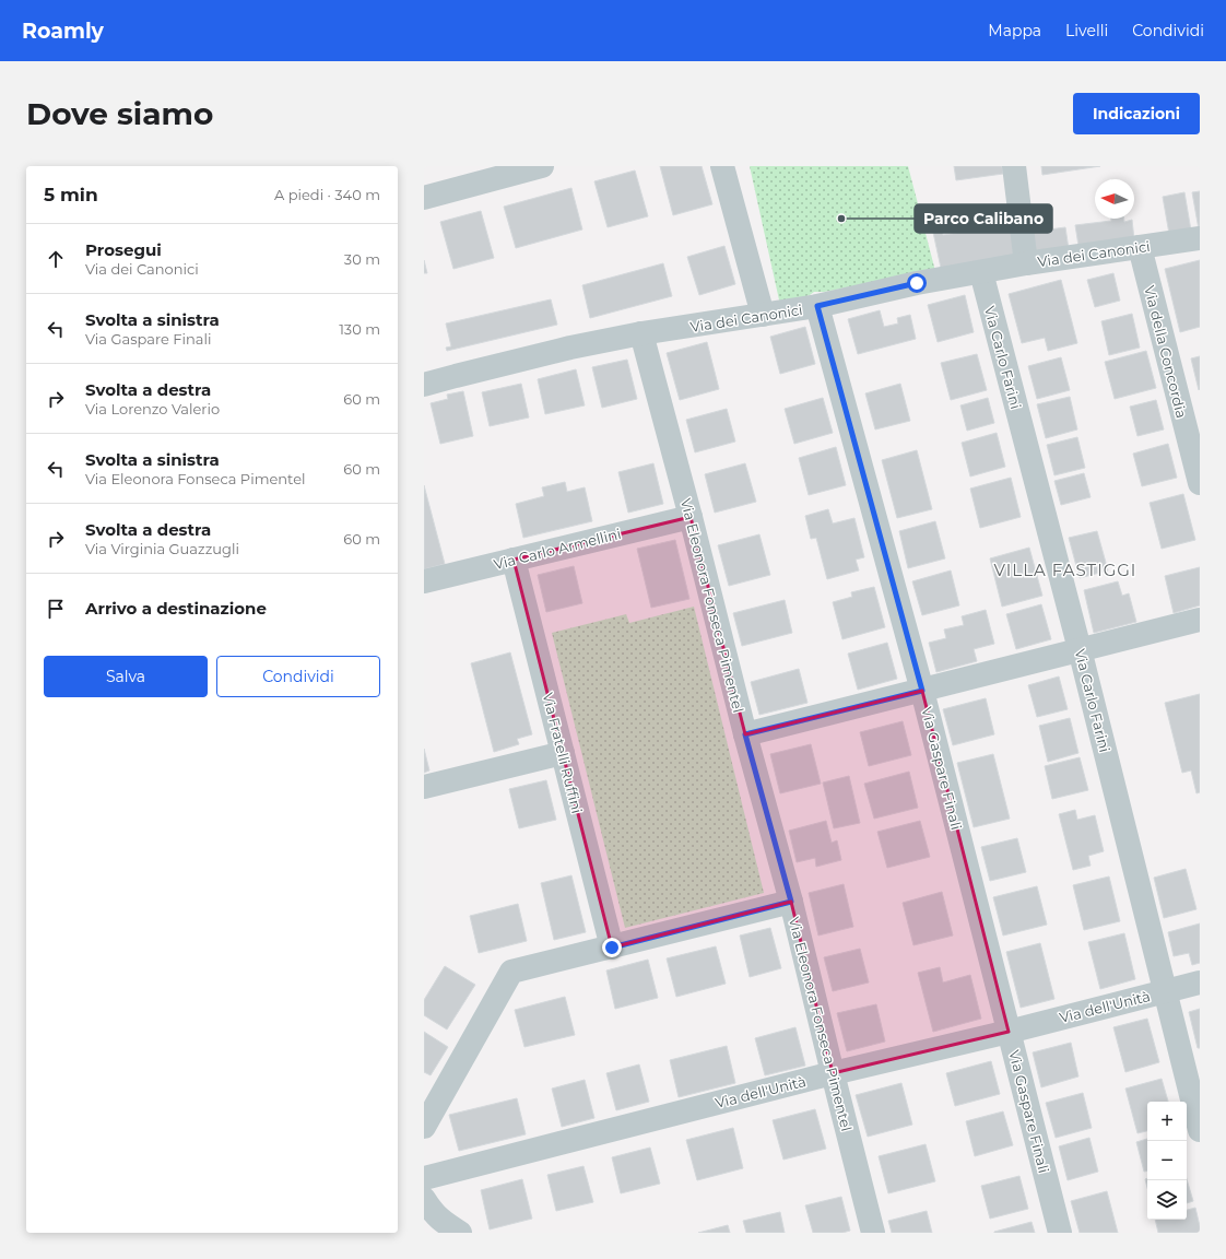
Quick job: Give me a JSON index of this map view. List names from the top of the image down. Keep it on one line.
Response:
{"streets":{"street":["Via dei Canonici","Via della Concordia","Via Carlo Farini","Via Carlo Armellini","Via Eleonora Fonseca Pimentel","Via Fratelli Ruffini","Via Gaspare Finali","Via dell'Unità"]},"crossings":[["Via dei Canonici","Via della Concordia"],["Via dei Canonici","Via Carlo Farini"],["Via dei Canonici","Via Eleonora Fonseca Pimentel"],["Via dei Canonici","Via Gaspare Finali"],["Via Carlo Farini","Via dell'Unità"],["Via Carlo Armellini","Via Eleonora Fonseca Pimentel"],["Via Carlo Armellini","Via Fratelli Ruffini"],["Via Eleonora Fonseca Pimentel","Via dell'Unità"],["Via Gaspare Finali","Via dell'Unità"]],"districts":["VILLA FASTIGGI"],"places":["Parco Calibano"],"north":"left","page":{"header":"Roamly","nav":["Mappa","Livelli","Condividi"],"buttons":["Indicazioni",["Salva","Condividi"]],"title":"Dove siamo","heading":["5 min","A piedi · 340 m"],"list":[["Prosegui","Via dei Canonici","30 m"],["Svolta a sinistra","Via Gaspare Finali","130 m"],["Svolta a destra","Via Lorenzo Valerio","60 m"],["Svolta a sinistra","Via Eleonora Fonseca Pimentel","60 m"],["Svolta a destra","Via Virginia Guazzugli","60 m"],"Arrivo a destinazione"],"map_buttons":["+","−"]}}
